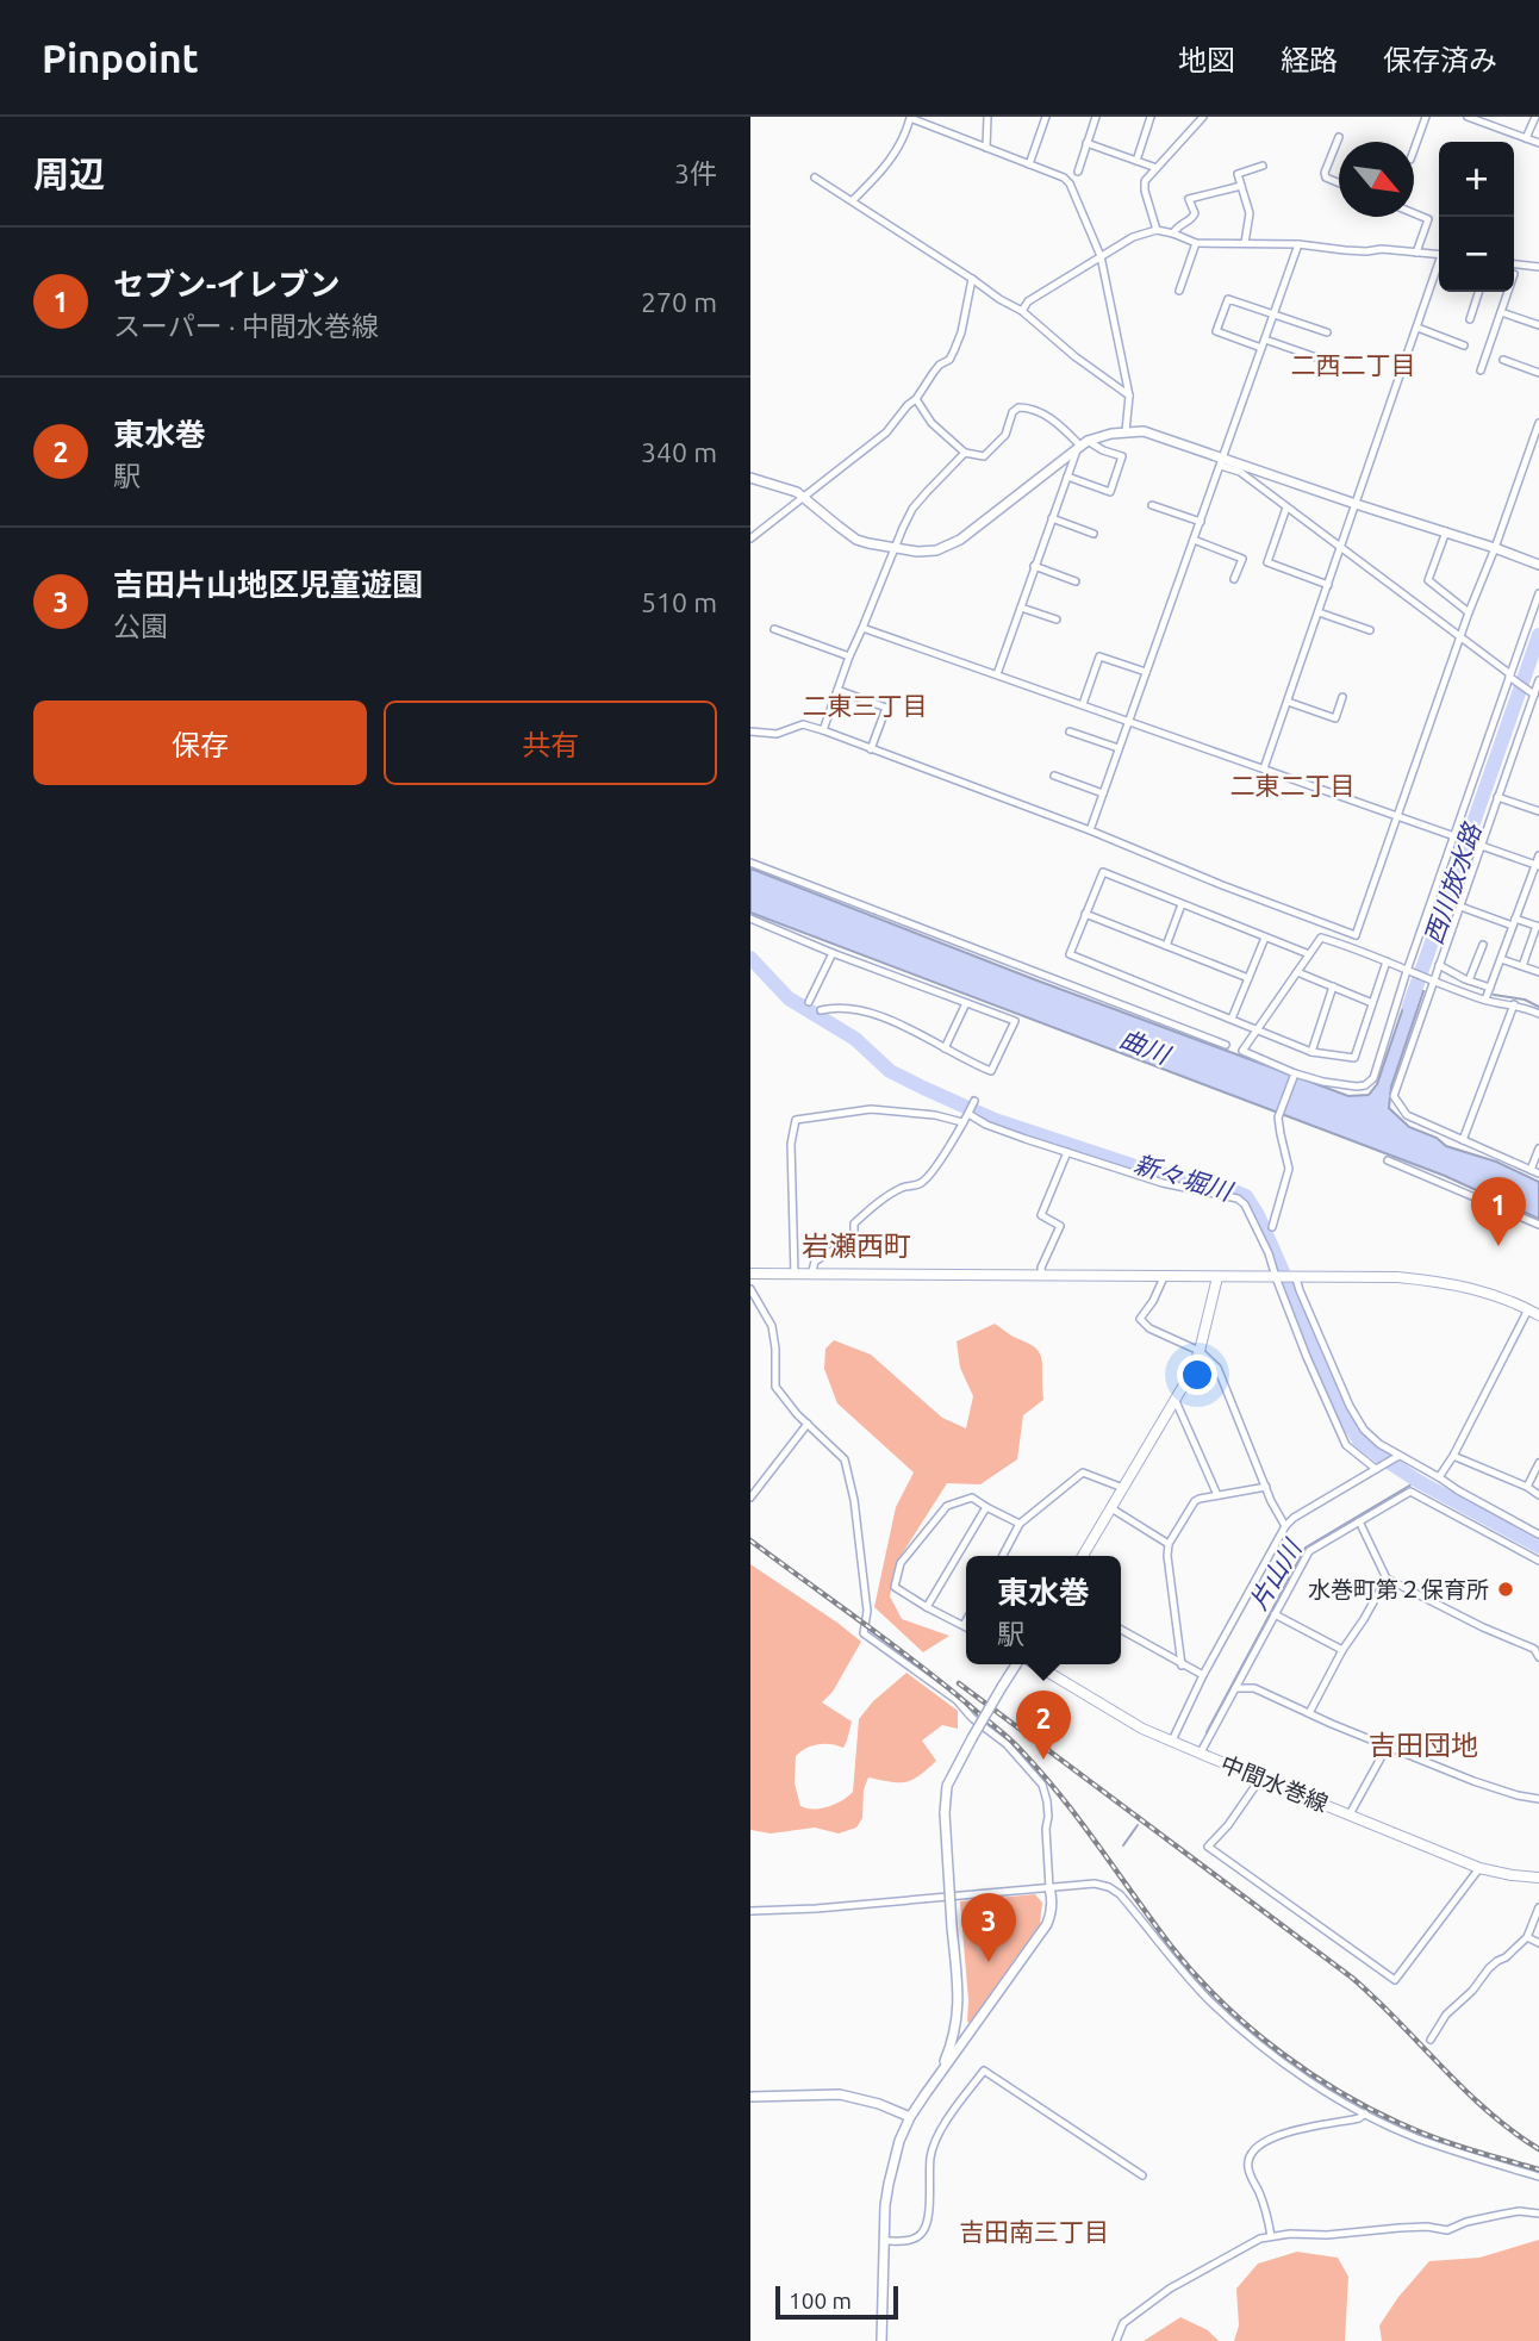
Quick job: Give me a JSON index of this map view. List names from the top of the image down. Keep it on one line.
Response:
{"streets":{"main road":["中間水巻線"]},"districts":["二西二丁目","二東三丁目","二東二丁目","岩瀬西町","吉田団地","吉田南三丁目"],"water":["西川放水路","曲川","新々堀川","片山川"],"places":["水巻町第２保育所"],"scale_bar":"100 m","north":"bottom right","page":{"header":"Pinpoint","nav":["地図","経路","保存済み"],"heading":["周辺","3件"],"map_buttons":["+","−"],"list":[{"mark":"1","name":"セブン-イレブン","note":"スーパー · 中間水巻線","value":"270 m"},{"mark":"2","name":"東水巻","note":"駅","value":"340 m"},{"mark":"3","name":"吉田片山地区児童遊園","note":"公園","value":"510 m"}],"buttons":["保存","共有"],"pins":["1","2","3"],"popup":["東水巻","駅"],"scale":"100 m"}}
